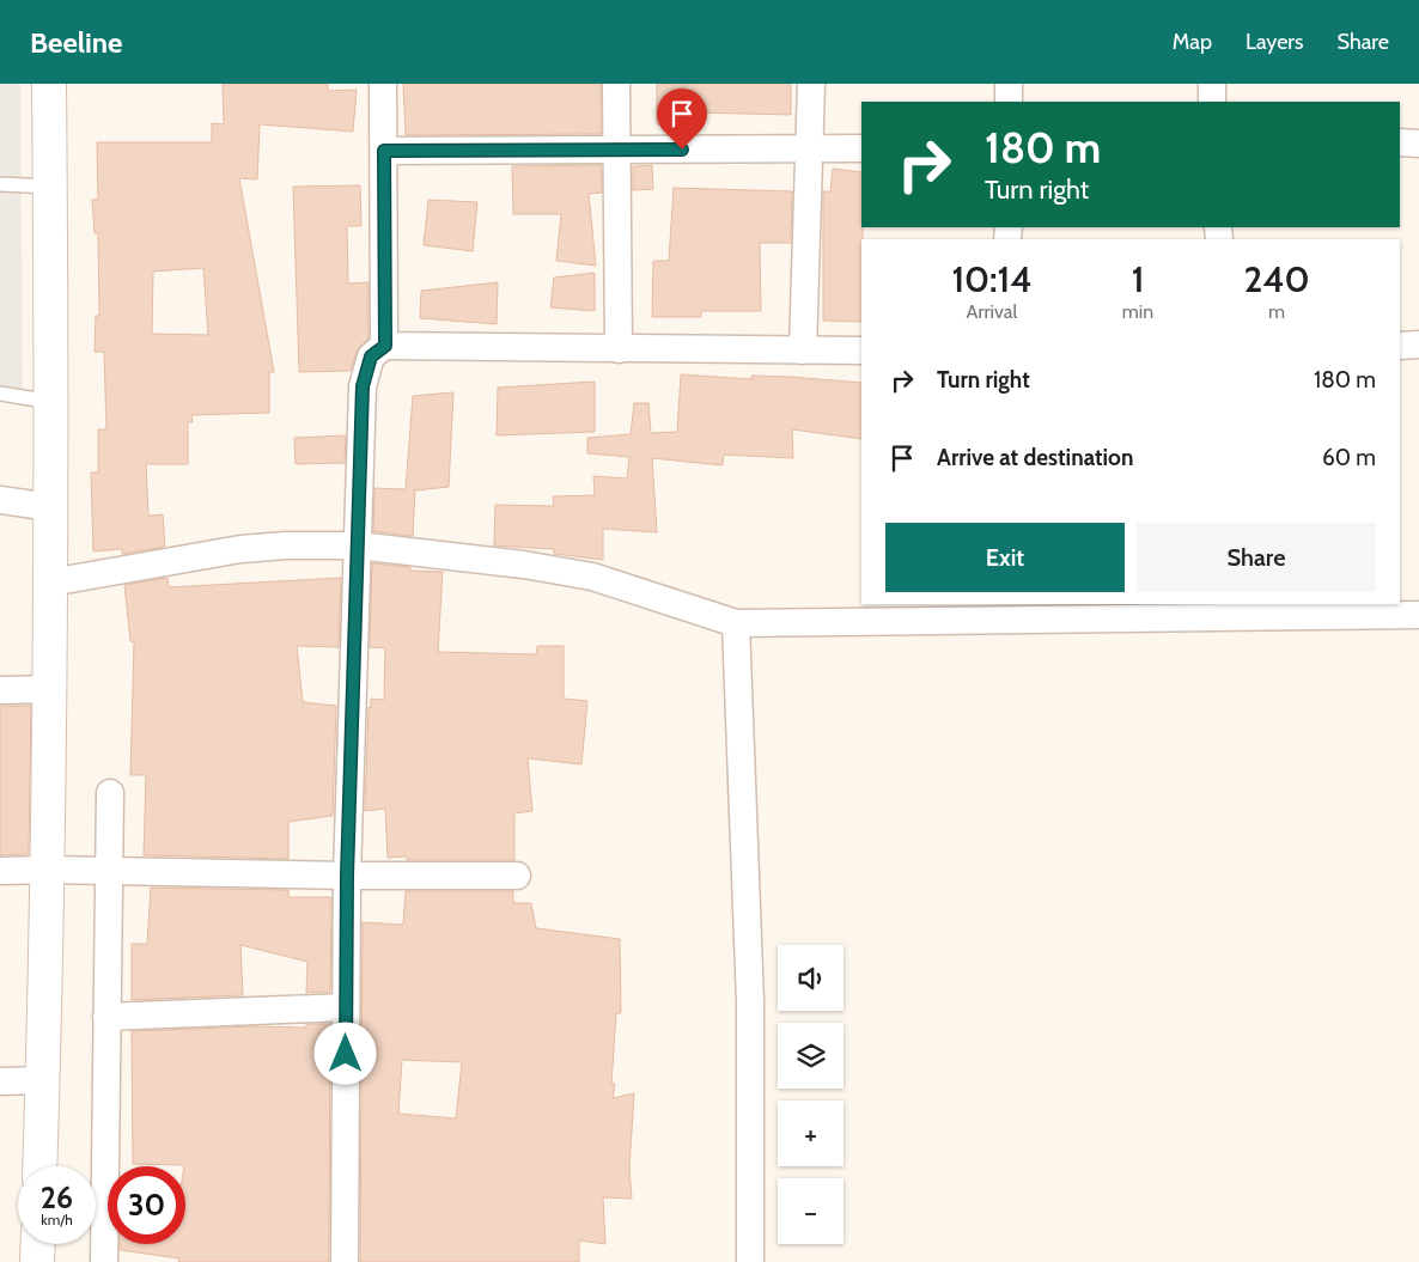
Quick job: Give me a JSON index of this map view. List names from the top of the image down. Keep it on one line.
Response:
{"page":{"header":"Beeline","nav":["Map","Layers","Share"],"turn":["180 m","Turn right"],"eta":["10:14","Arrival","1","min","240","m"],"list":[{"name":"Turn right","value":"180 m"},{"name":"Arrive at destination","value":"60 m"}],"buttons":["Exit","Share"],"map_buttons":["+","−"],"speed":"26 km/h","limit":"30"}}
